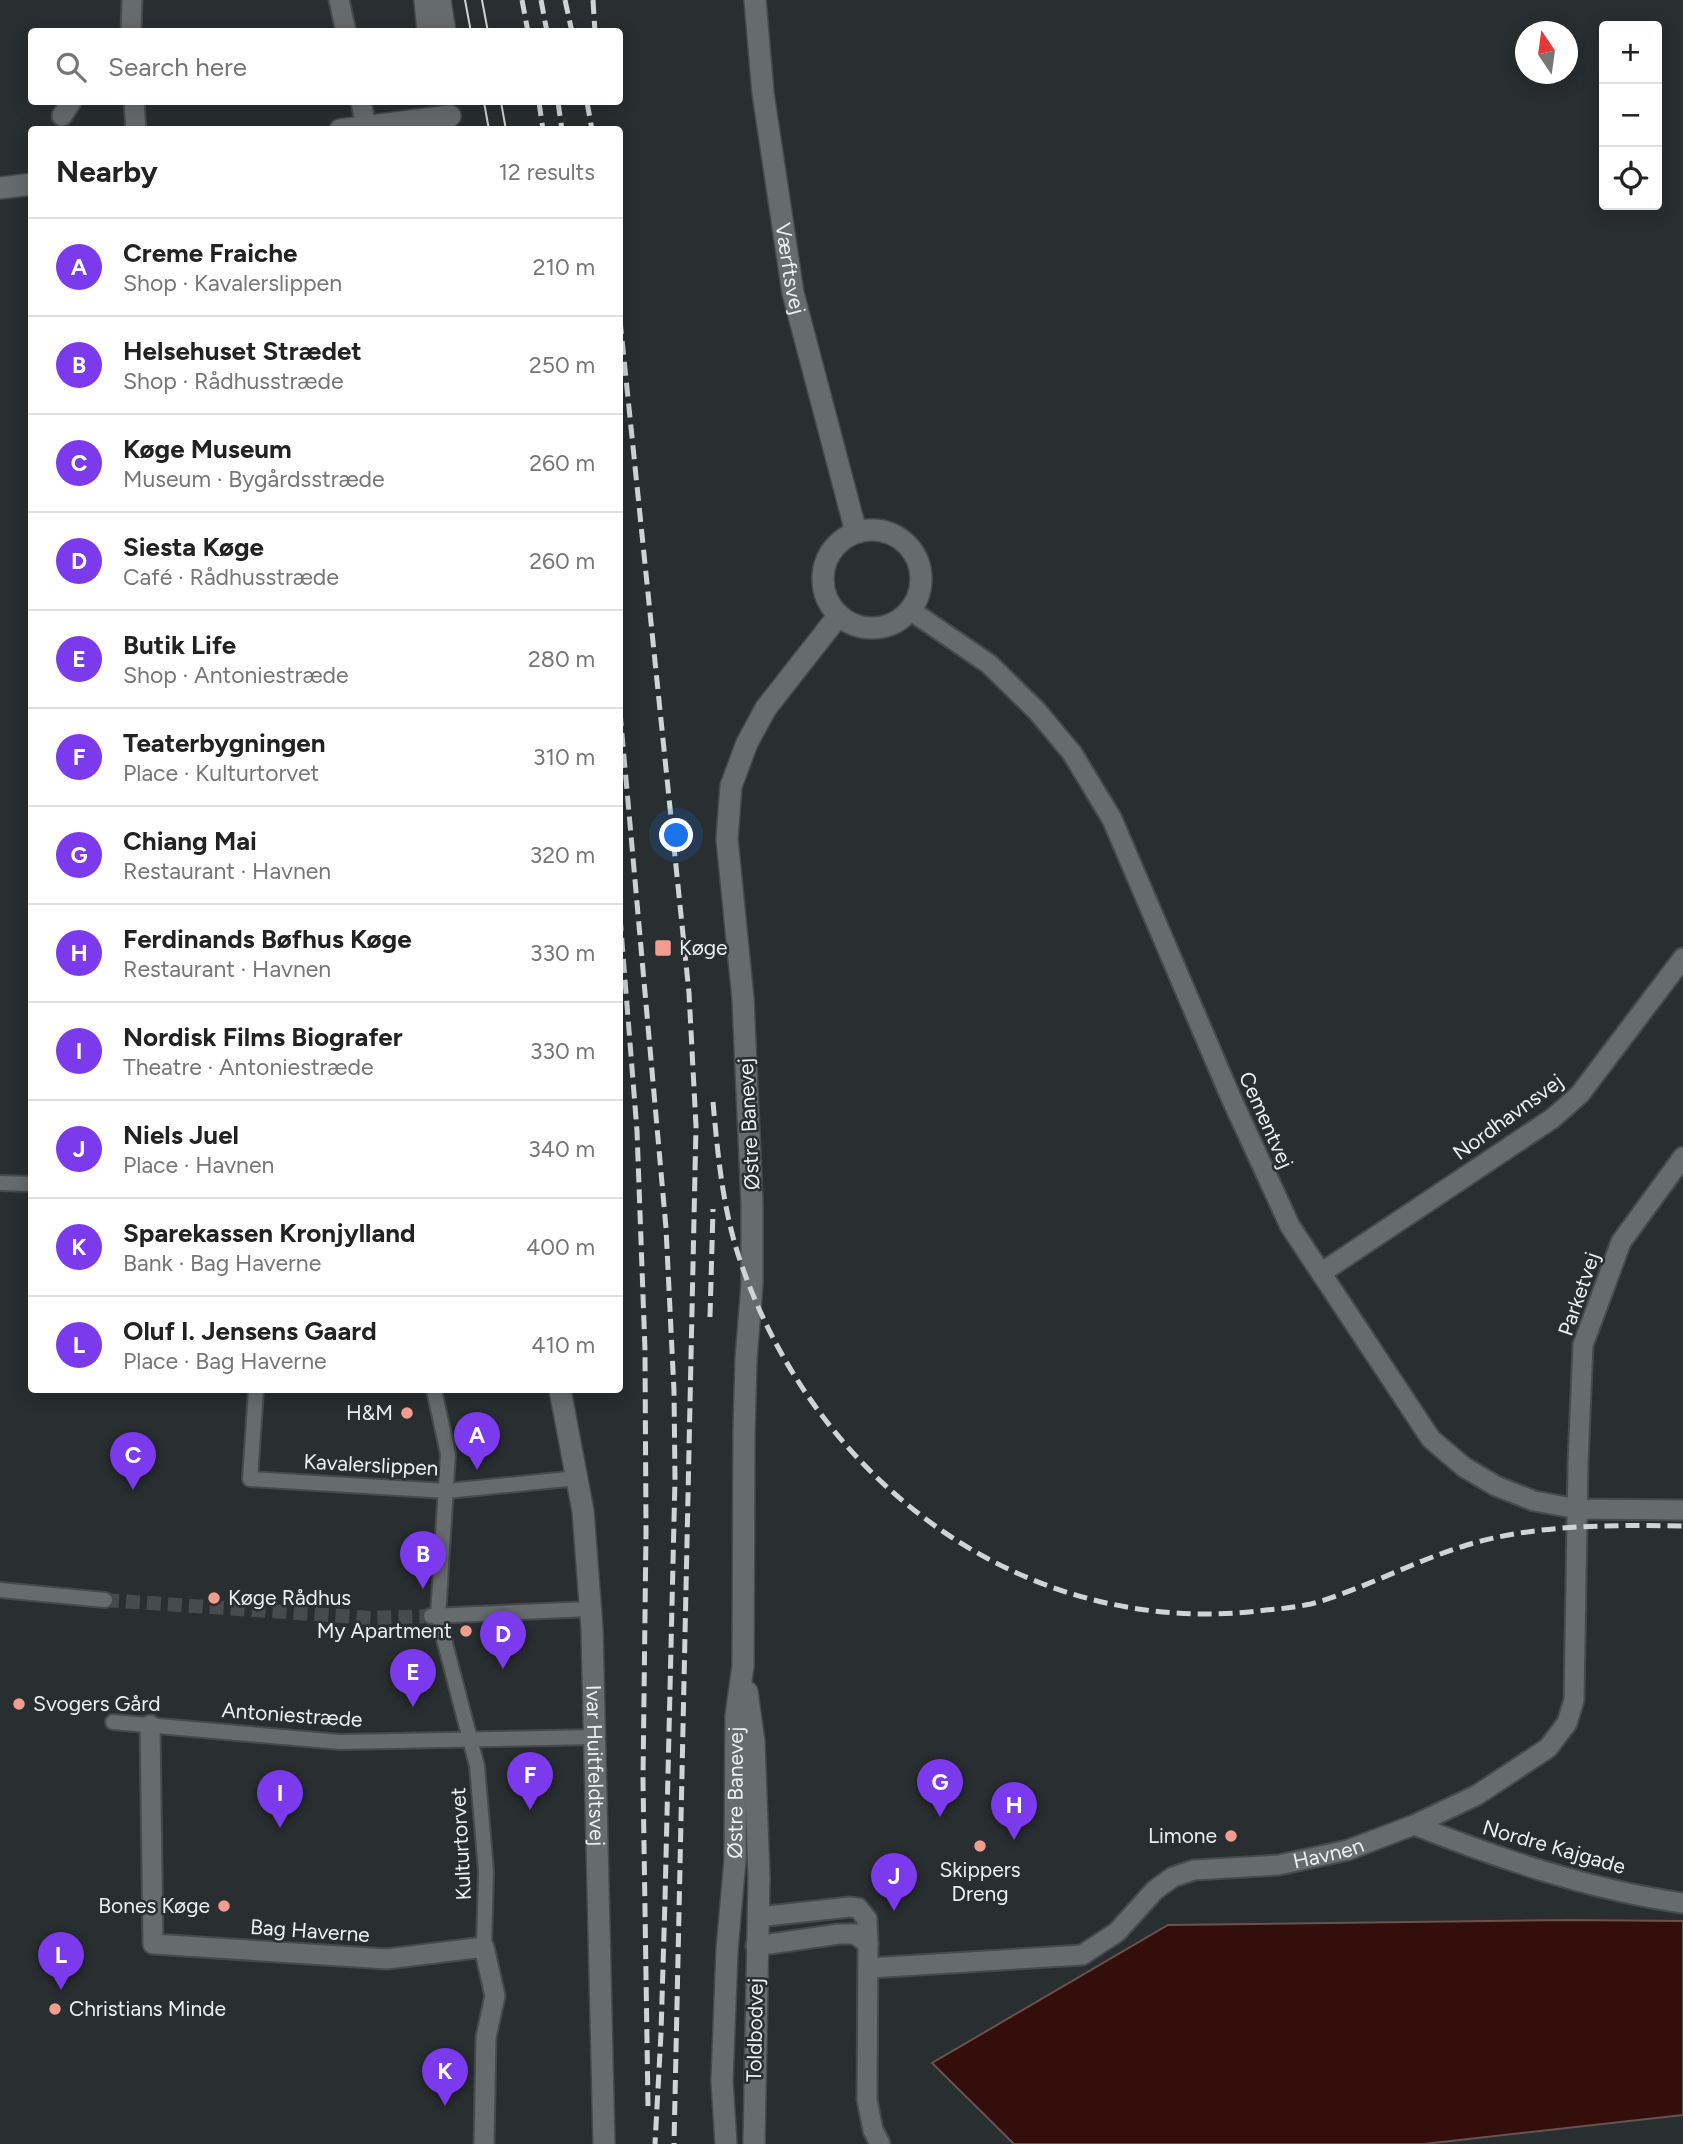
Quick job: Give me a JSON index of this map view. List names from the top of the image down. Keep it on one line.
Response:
{"streets":{"street":["Værftsvej","Nordhavnsvej","Cementvej","Østre Banevej","Parketvej","Kavalerslippen","Antoniestræde","Ivar Huitfeldtsvej","Kulturtorvet","Nordre Kajgade","Havnen","Bag Haverne","Toldbodvej"]},"crossings":[["Værftsvej","Cementvej"],["Værftsvej","Østre Banevej"],["Nordhavnsvej","Cementvej"],["Cementvej","Østre Banevej"],["Cementvej","Parketvej"],["Cementvej","Havnen"],["Østre Banevej","Toldbodvej"],["Parketvej","Havnen"],["Kavalerslippen","Ivar Huitfeldtsvej"],["Kavalerslippen","Kulturtorvet"],["Antoniestræde","Ivar Huitfeldtsvej"],["Antoniestræde","Kulturtorvet"],["Antoniestræde","Bag Haverne"],["Kulturtorvet","Bag Haverne"],["Nordre Kajgade","Havnen"]],"places":{"transit":["Køge"],"other":["H&M","Køge Rådhus","My Apartment","Svogers Gård","Limone","Skippers Dreng","Bones Køge","Christians Minde"]},"north":"top","page":{"map_buttons":["+","−"],"search":"Search here","heading":["Nearby","12 results"],"list":[{"mark":"A","name":"Creme Fraiche","note":"Shop · Kavalerslippen","value":"210 m"},{"mark":"B","name":"Helsehuset Strædet","note":"Shop · Rådhusstræde","value":"250 m"},{"mark":"C","name":"Køge Museum","note":"Museum · Bygårdsstræde","value":"260 m"},{"mark":"D","name":"Siesta Køge","note":"Café · Rådhusstræde","value":"260 m"},{"mark":"E","name":"Butik Life","note":"Shop · Antoniestræde","value":"280 m"},{"mark":"F","name":"Teaterbygningen","note":"Place · Kulturtorvet","value":"310 m"},{"mark":"G","name":"Chiang Mai","note":"Restaurant · Havnen","value":"320 m"},{"mark":"H","name":"Ferdinands Bøfhus Køge","note":"Restaurant · Havnen","value":"330 m"},{"mark":"I","name":"Nordisk Films Biografer","note":"Theatre · Antoniestræde","value":"330 m"},{"mark":"J","name":"Niels Juel","note":"Place · Havnen","value":"340 m"},{"mark":"K","name":"Sparekassen Kronjylland","note":"Bank · Bag Haverne","value":"400 m"},{"mark":"L","name":"Oluf I. Jensens Gaard","note":"Place · Bag Haverne","value":"410 m"}],"pins":["A","C","B","D","E","F","G","I","H","J","L","K"]}}
